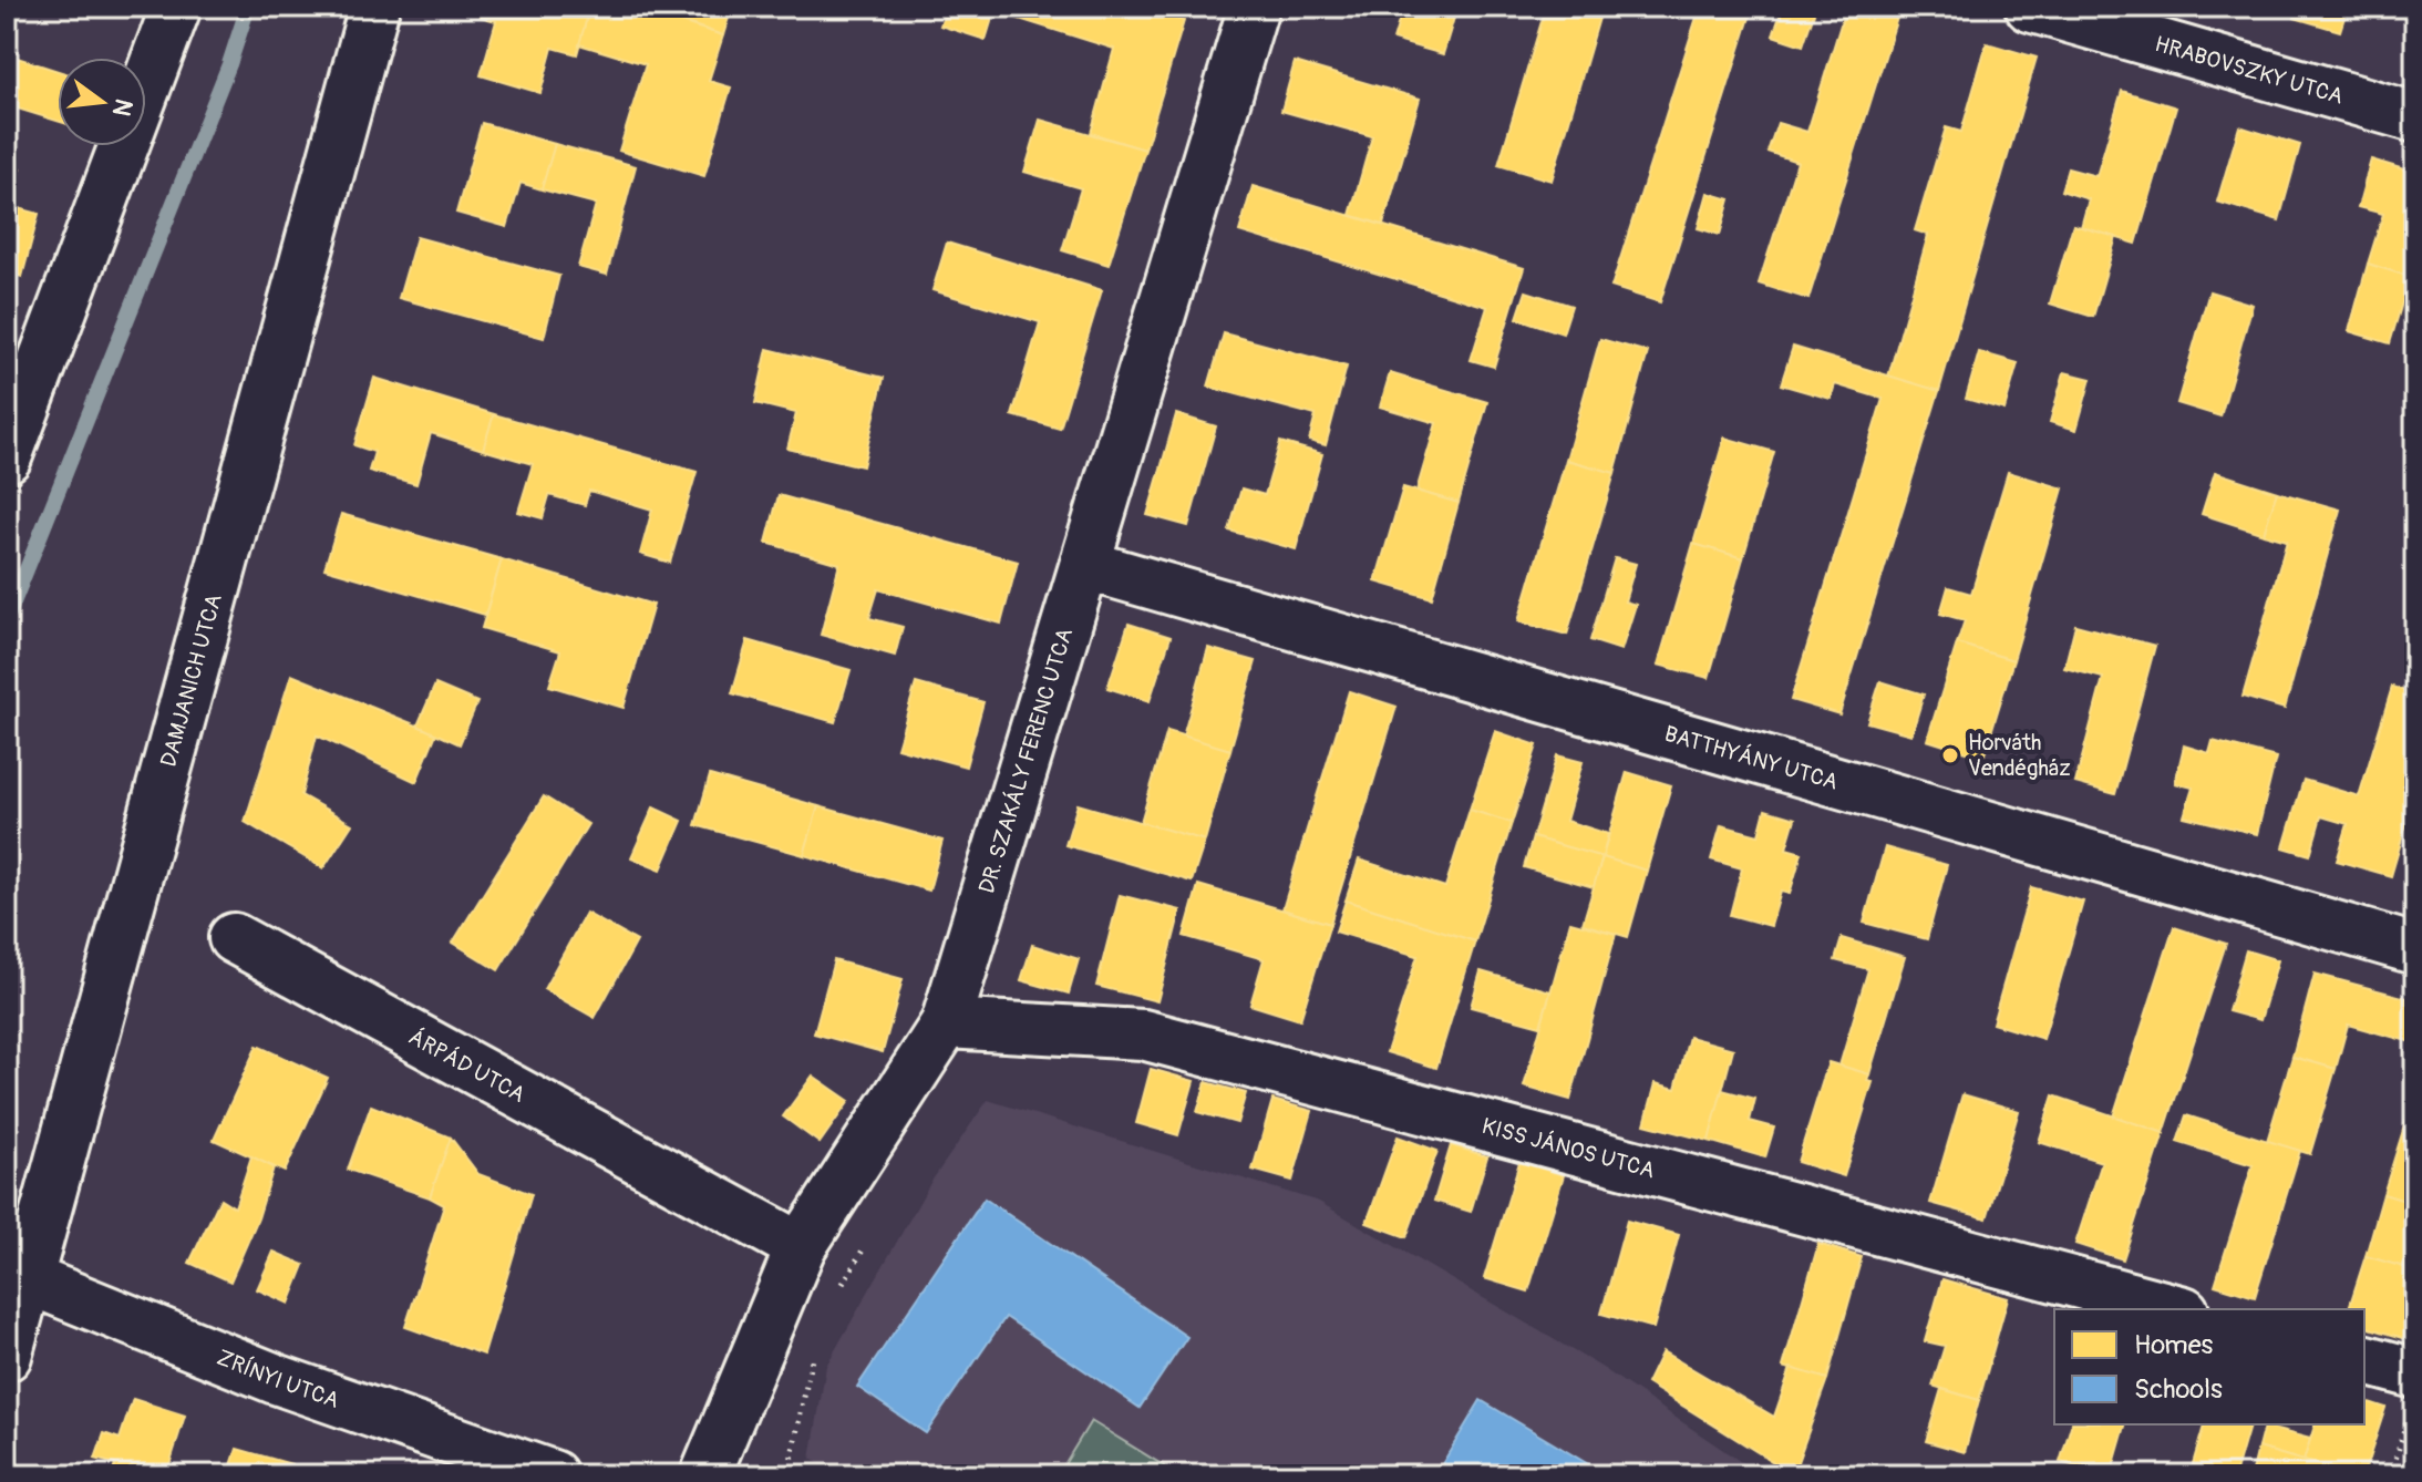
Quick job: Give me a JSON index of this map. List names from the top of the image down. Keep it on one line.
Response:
{"streets":{"street":["HRABOVSZKY UTCA","DAMJANICH UTCA","BATTHYÁNY UTCA","DR. SZAKÁLY FERENC UTCA","ÁRPÁD UTCA","KISS JÁNOS UTCA","ZRÍNYI UTCA"]},"crossings":[["DAMJANICH UTCA","ZRÍNYI UTCA"],["BATTHYÁNY UTCA","DR. SZAKÁLY FERENC UTCA"],["DR. SZAKÁLY FERENC UTCA","ÁRPÁD UTCA"],["DR. SZAKÁLY FERENC UTCA","KISS JÁNOS UTCA"]],"places":["Horváth Vendégház"],"legend":["Homes","Schools"],"north":"right"}
